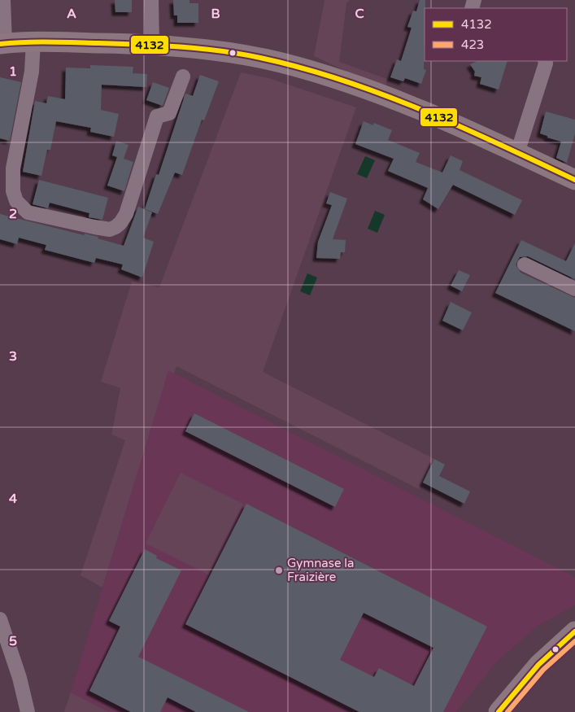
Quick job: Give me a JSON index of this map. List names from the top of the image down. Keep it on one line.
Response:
{"places":["Gymnase la Fraizière"],"lines":["transit line 4132","transit line 423"],"legend":["4132","423"],"grid":{"columns":["A","B","C"],"rows":["1","2","3","4","5"]}}
